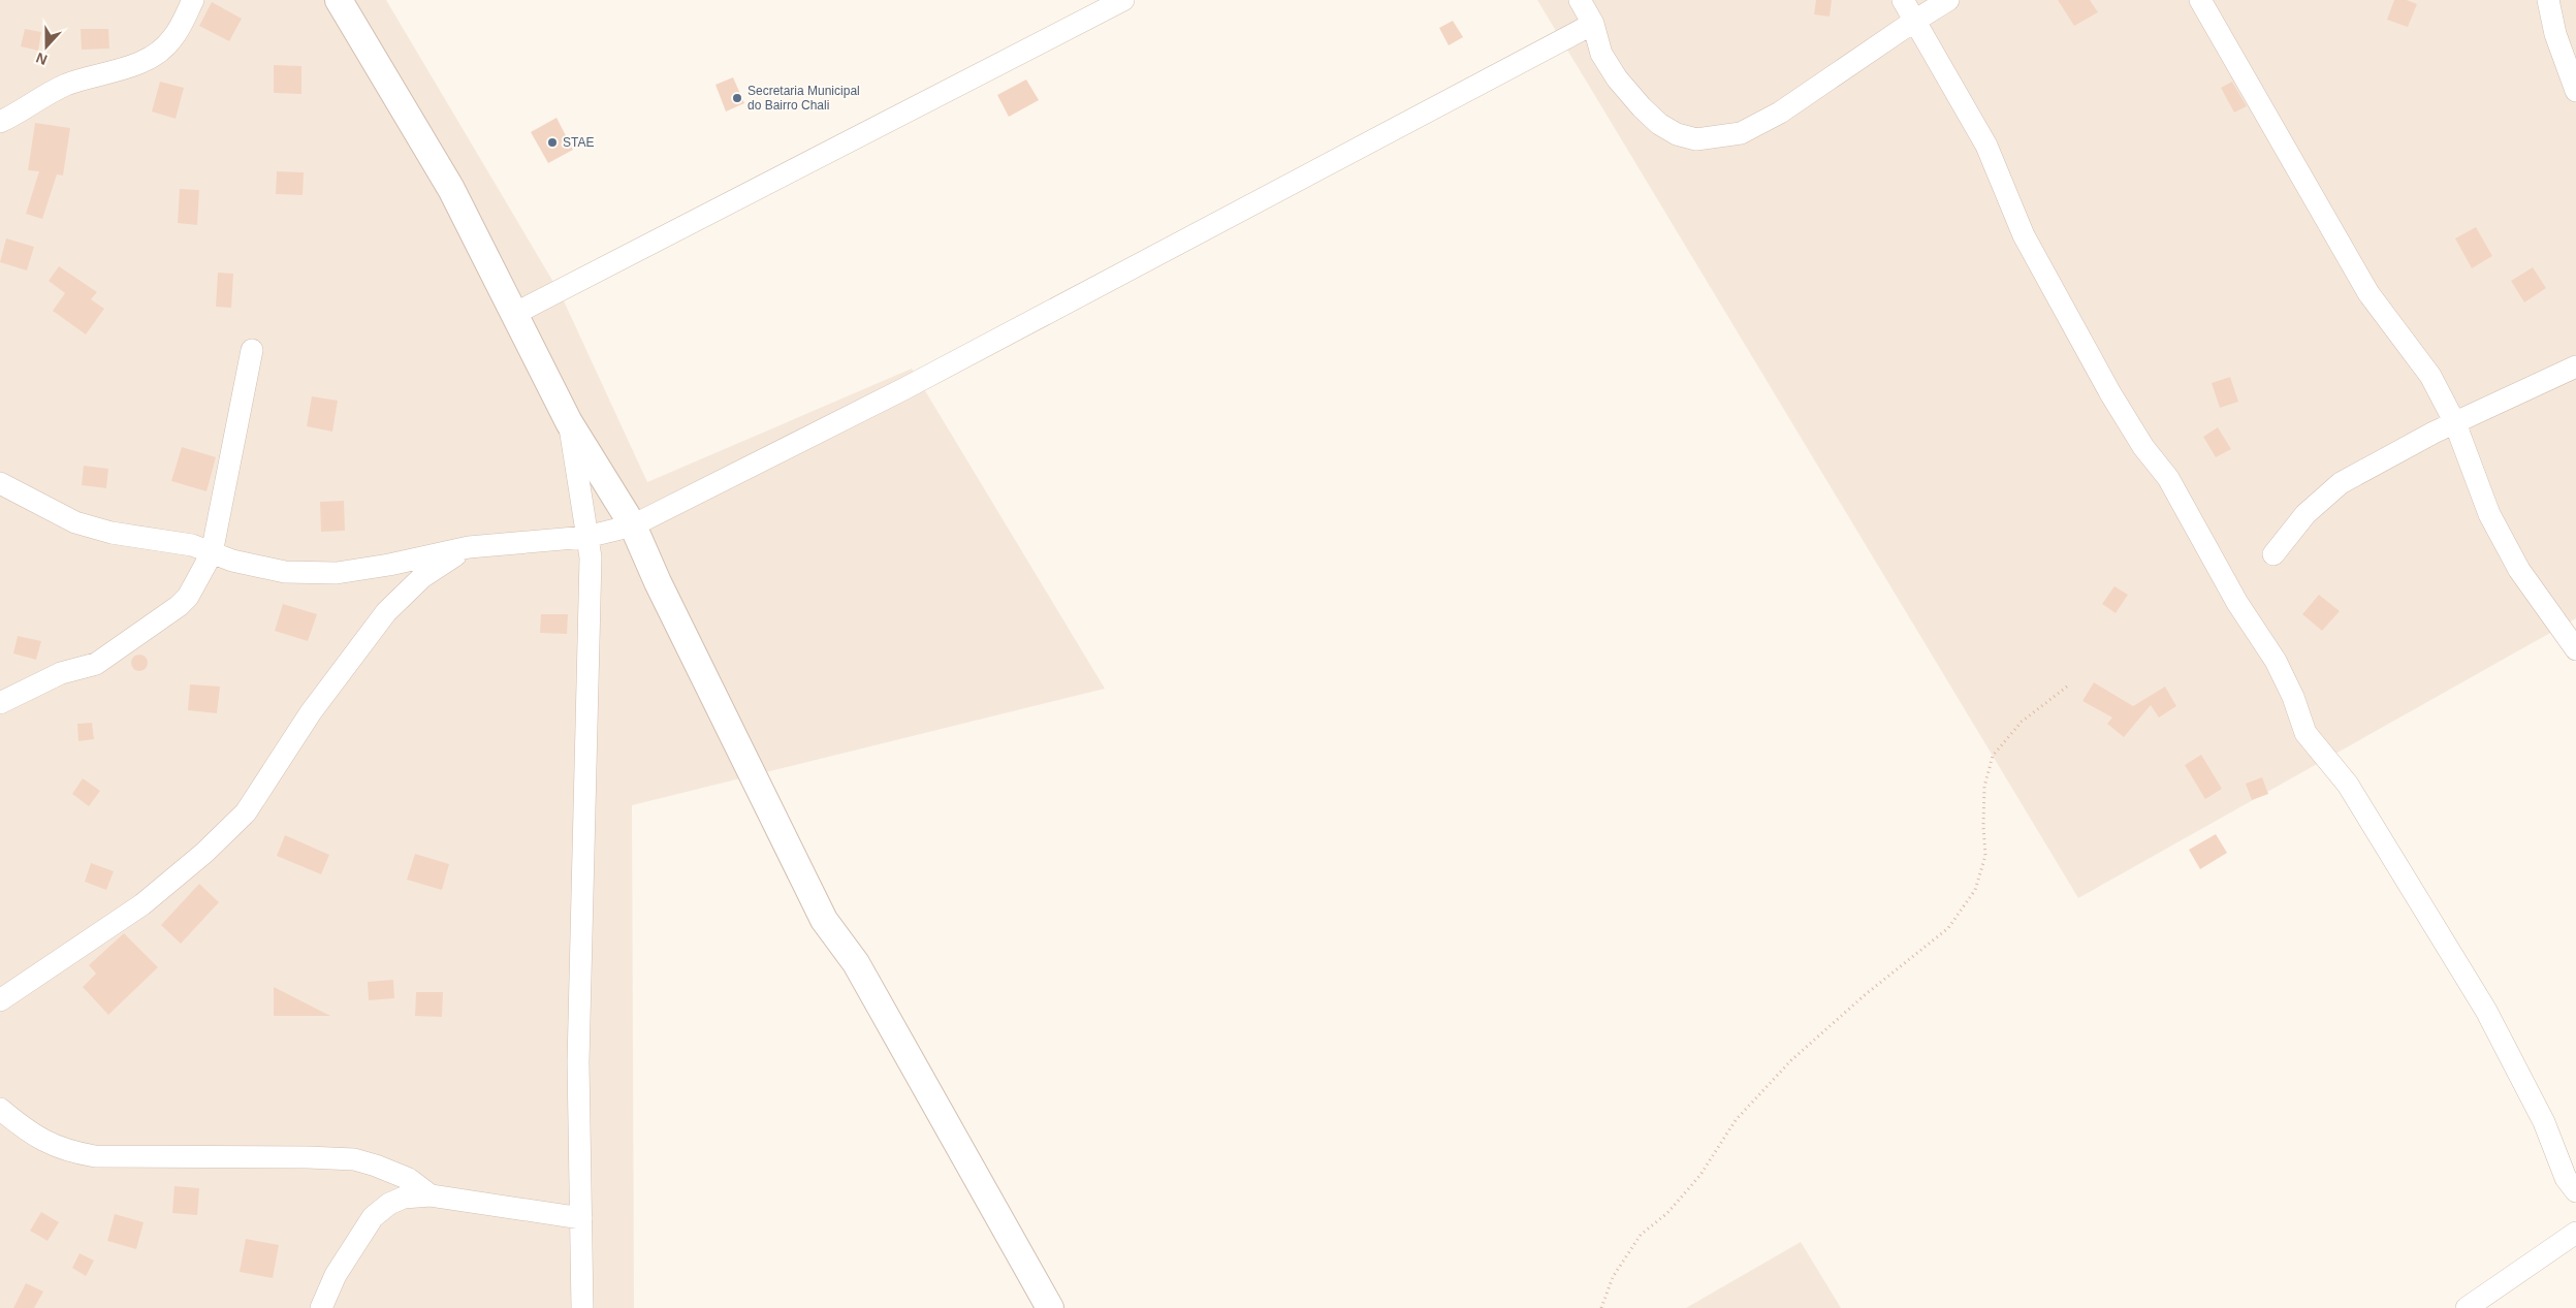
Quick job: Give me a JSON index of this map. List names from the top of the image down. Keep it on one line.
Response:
{"places":["Secretaria Municipal do Bairro Chali","STAE"],"north":"bottom"}
